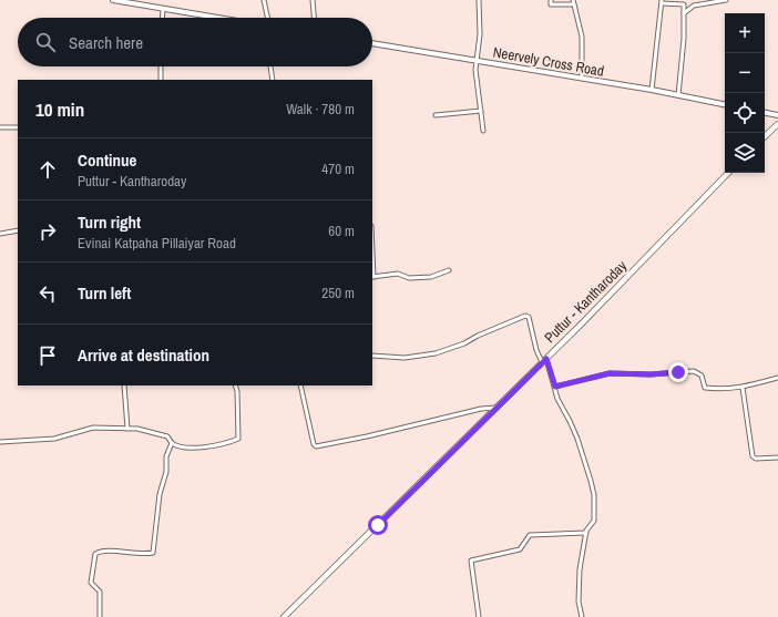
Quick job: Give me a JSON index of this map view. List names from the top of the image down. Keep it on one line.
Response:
{"streets":{"main road":["Puttur - Kantharoday"],"street":["Neervely Cross Road"]},"page":{"map_buttons":["+","−"],"search":"Search here","heading":["10 min","Walk · 780 m"],"list":[["Continue","Puttur - Kantharoday","470 m"],["Turn right","Evinai Katpaha Pillaiyar Road","60 m"],["Turn left","250 m"],"Arrive at destination"]}}
